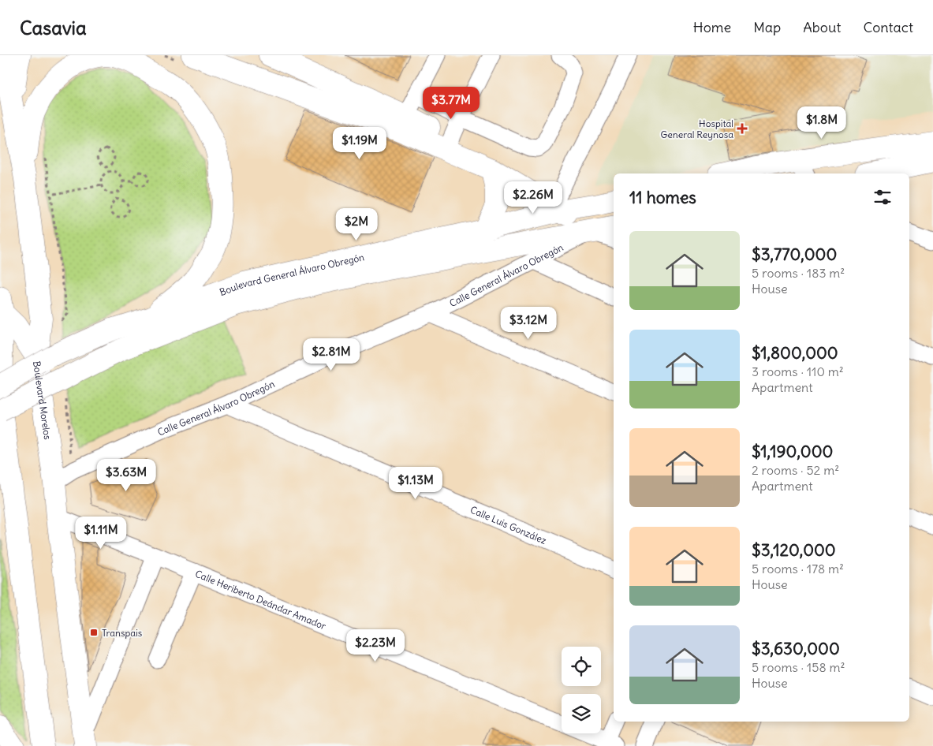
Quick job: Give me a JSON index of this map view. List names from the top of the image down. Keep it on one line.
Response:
{"streets":{"main road":["Boulevard General Álvaro Obregón","Boulevard Morelos"],"street":["Calle General Álvaro Obregón","Calle Luis González","Calle Heriberto Deándar Amador"]},"crossings":[["Boulevard General Álvaro Obregón","Calle General Álvaro Obregón"],["Calle General Álvaro Obregón","Boulevard Morelos"],["Calle General Álvaro Obregón","Calle Luis González"],["Boulevard Morelos","Calle Heriberto Deándar Amador"]],"places":{"health":["Hospital General Reynosa"],"transit":["Transpais"]},"page":{"header":"Casavia","nav":["Home","Map","About","Contact"],"price":["$3.77M","$1.8M","$1.19M","$2.26M","$2M","$3.12M","$2.81M","$3.63M","$1.13M","$1.11M","$2.23M"],"heading":"11 homes","list":[{"name":"$3,770,000","note":"5 rooms · 183 m² · House"},{"name":"$1,800,000","note":"3 rooms · 110 m² · Apartment"},{"name":"$1,190,000","note":"2 rooms · 52 m² · Apartment"},{"name":"$3,120,000","note":"5 rooms · 178 m² · House"},{"name":"$3,630,000","note":"5 rooms · 158 m² · House"}]}}
